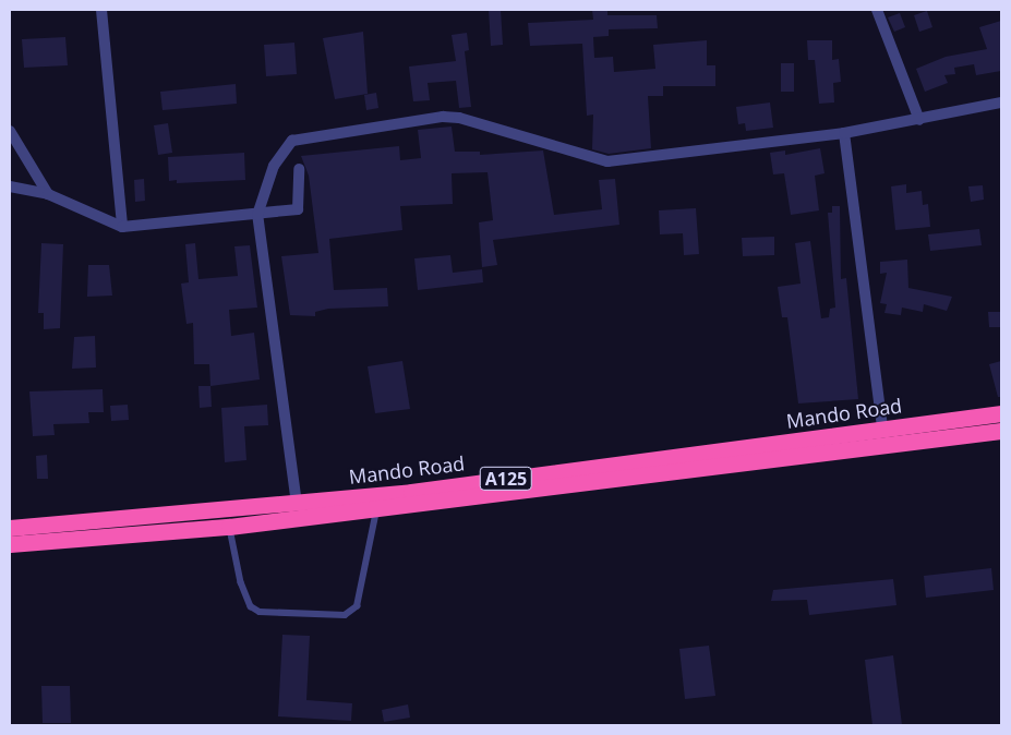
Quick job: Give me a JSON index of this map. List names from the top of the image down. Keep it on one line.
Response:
{"streets":{"highway":["Mando Road","A125"]}}
